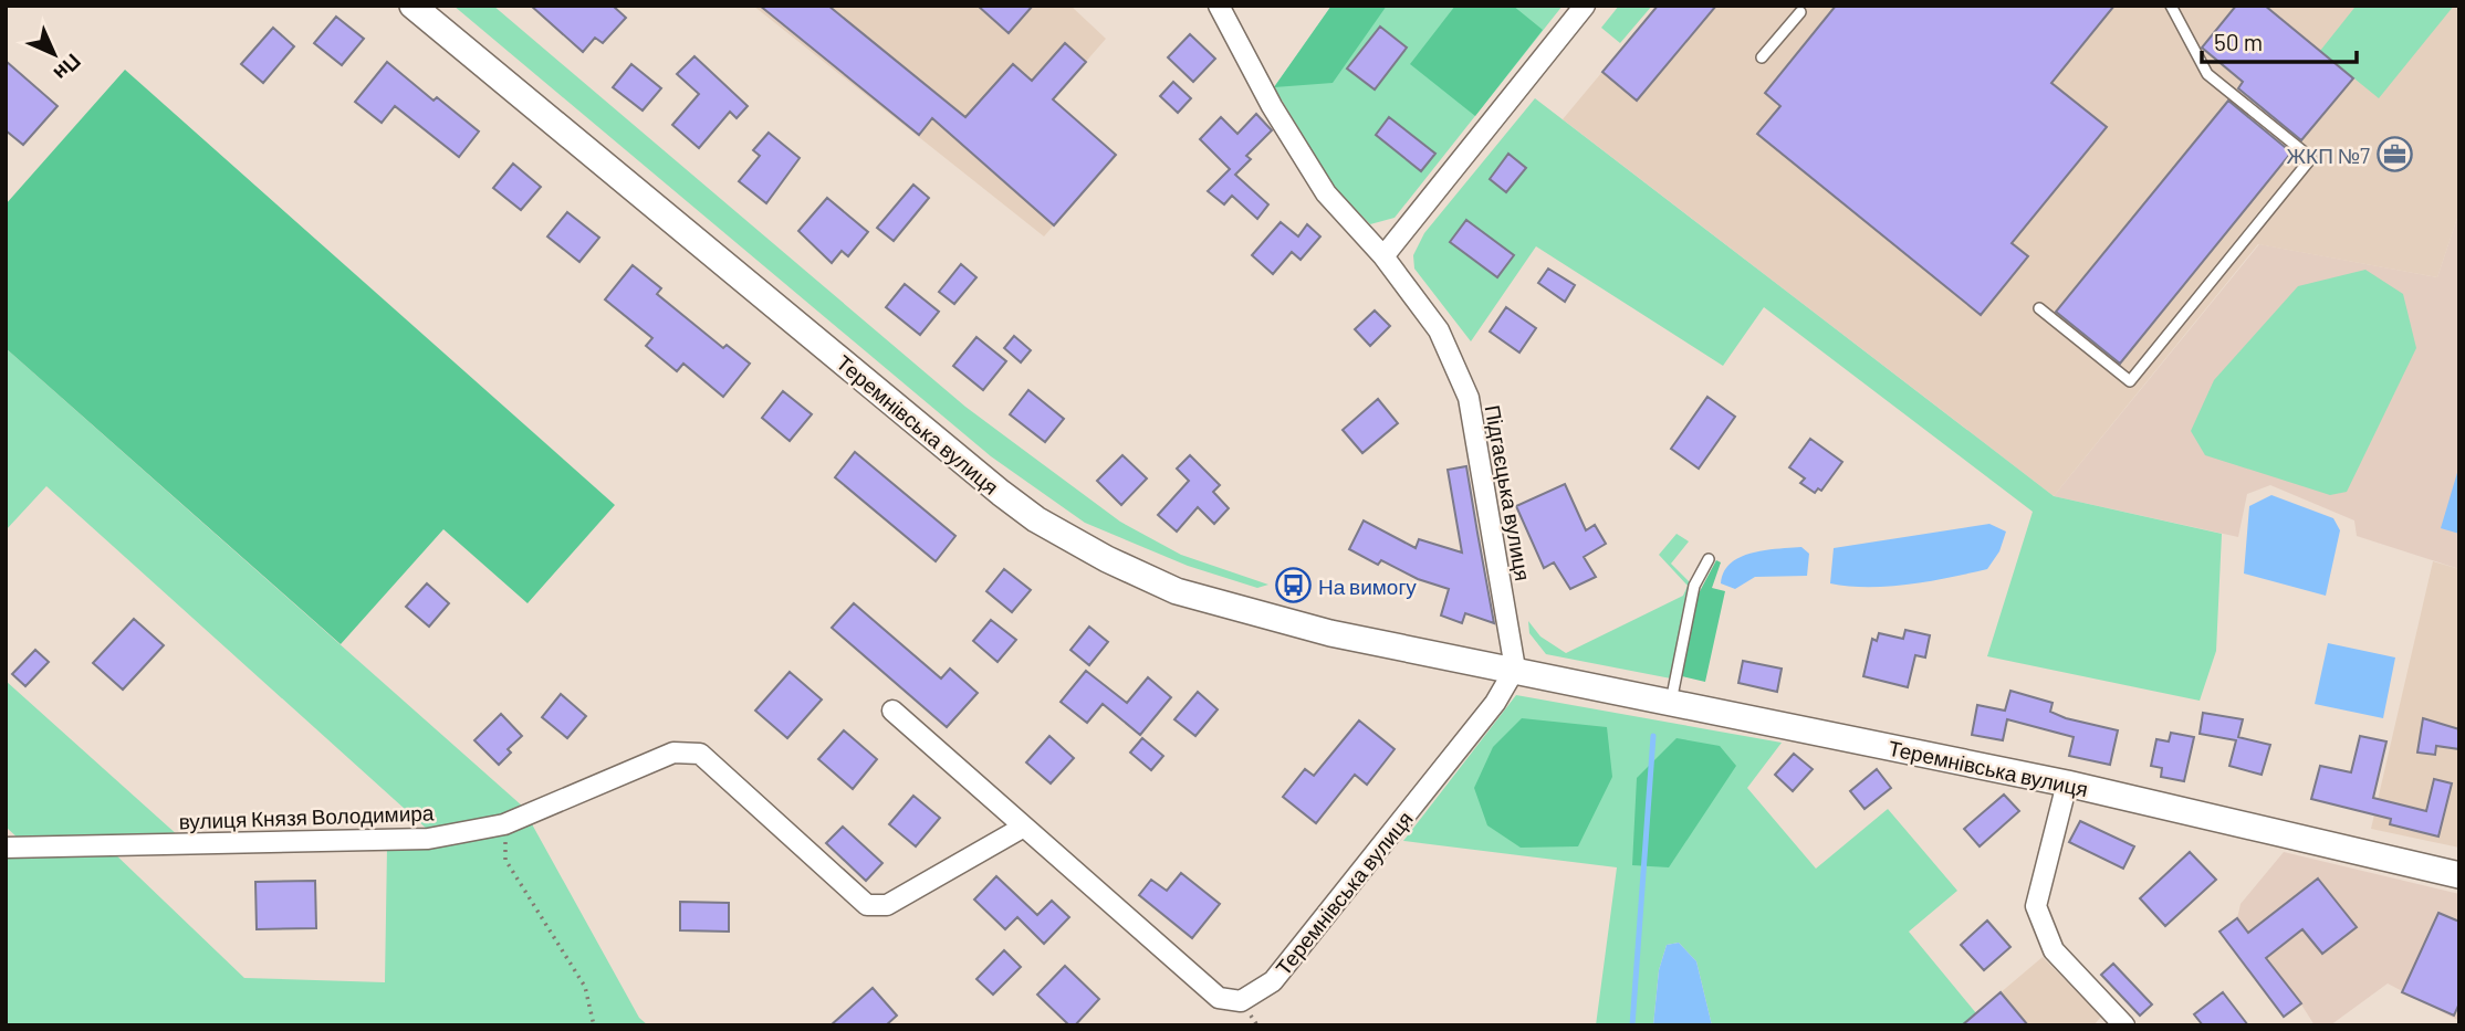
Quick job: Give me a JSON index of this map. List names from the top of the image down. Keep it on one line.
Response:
{"streets":{"street":["Теремнівська вулиця","Підгаєцька вулиця","вулиця Князя Володимира"]},"crossings":[["Теремнівська вулиця","Підгаєцька вулиця"],["Теремнівська вулиця","вулиця Князя Володимира"]],"places":{"office":["ЖКП №7"],"bus stop":["На вимогу"]},"scale_bar":"50 m","north":"bottom right"}
